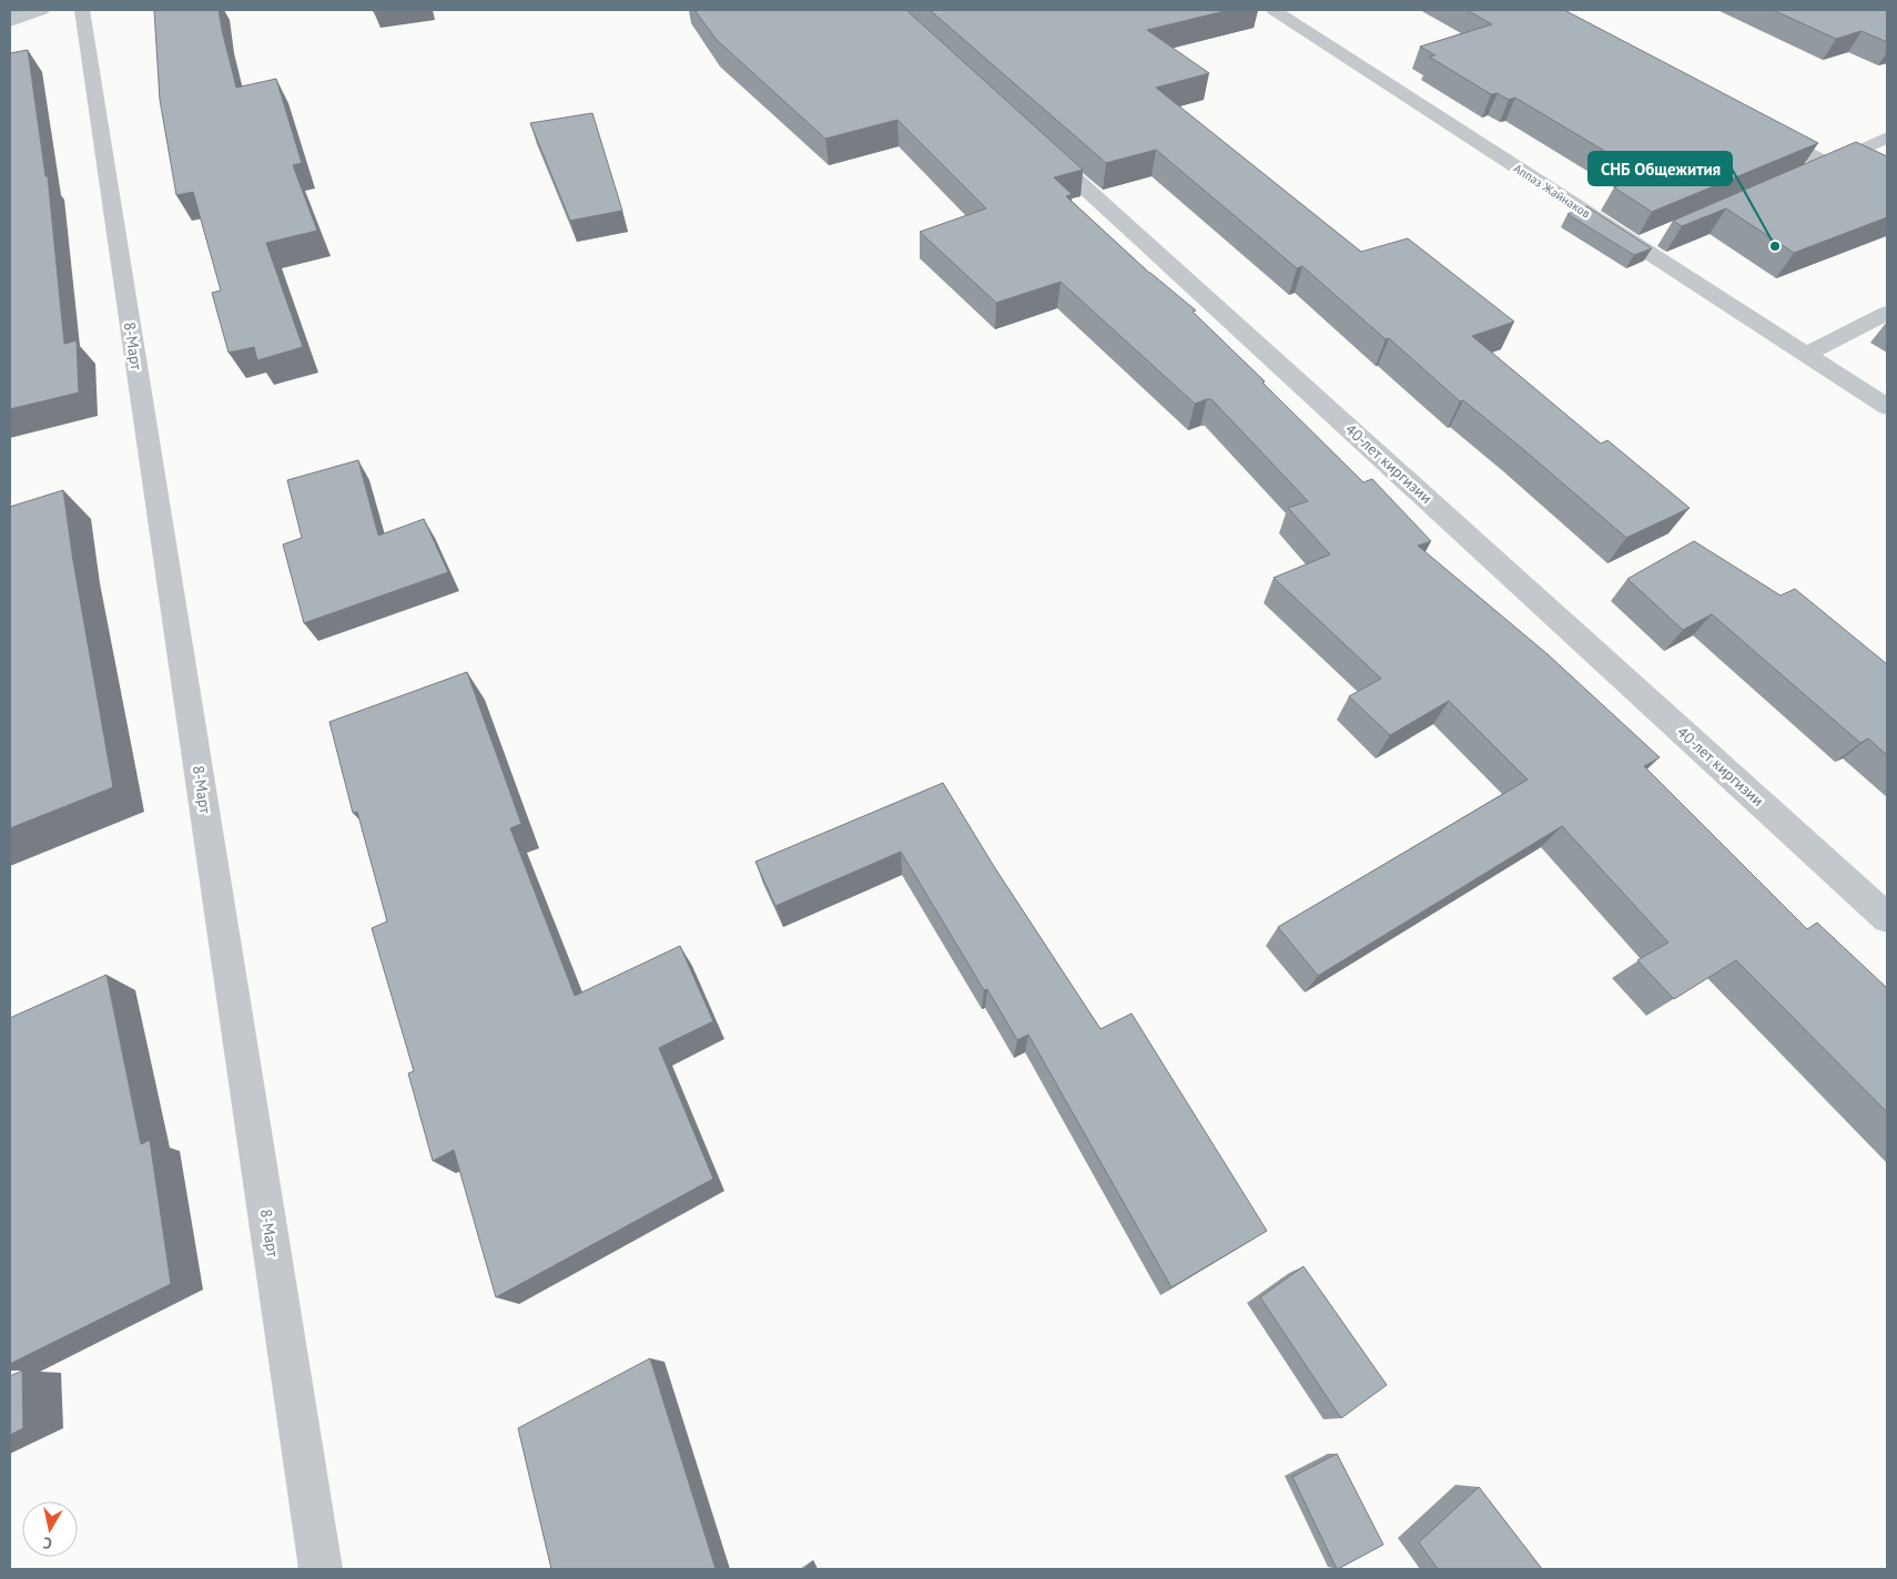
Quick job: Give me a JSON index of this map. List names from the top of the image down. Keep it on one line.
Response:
{"streets":{"street":["Аппаз Жайнаков","8-Март","40-лет киргизии"]},"places":["СНБ Общежития"],"north":"bottom"}
